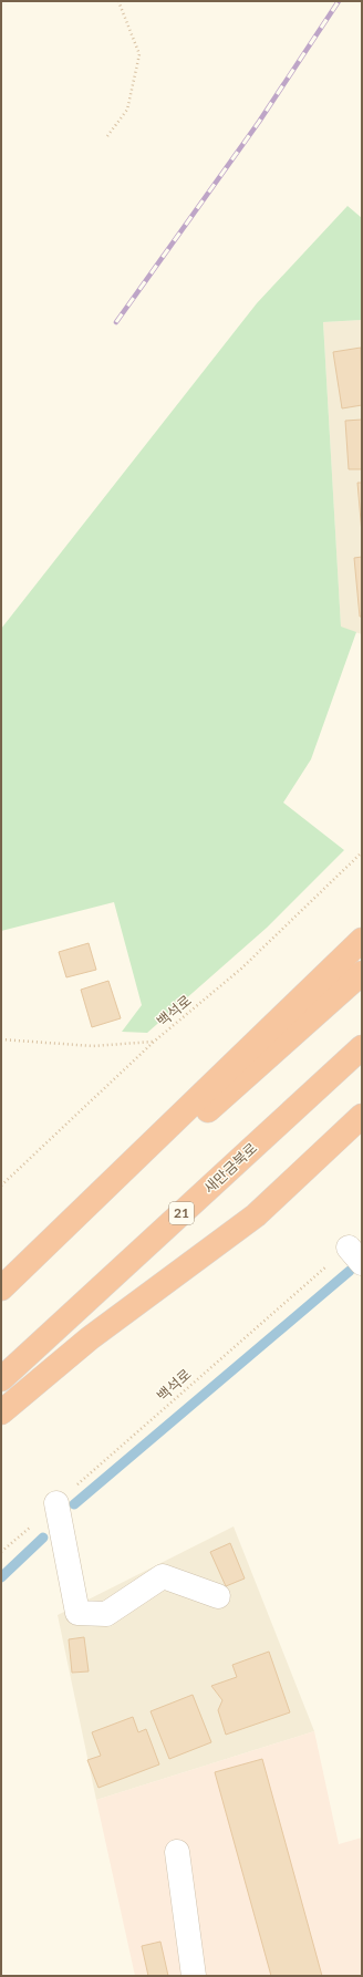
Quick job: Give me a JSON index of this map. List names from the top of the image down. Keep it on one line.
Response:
{"streets":{"highway":["새만금북로","21"],"path":["백석로"]}}
